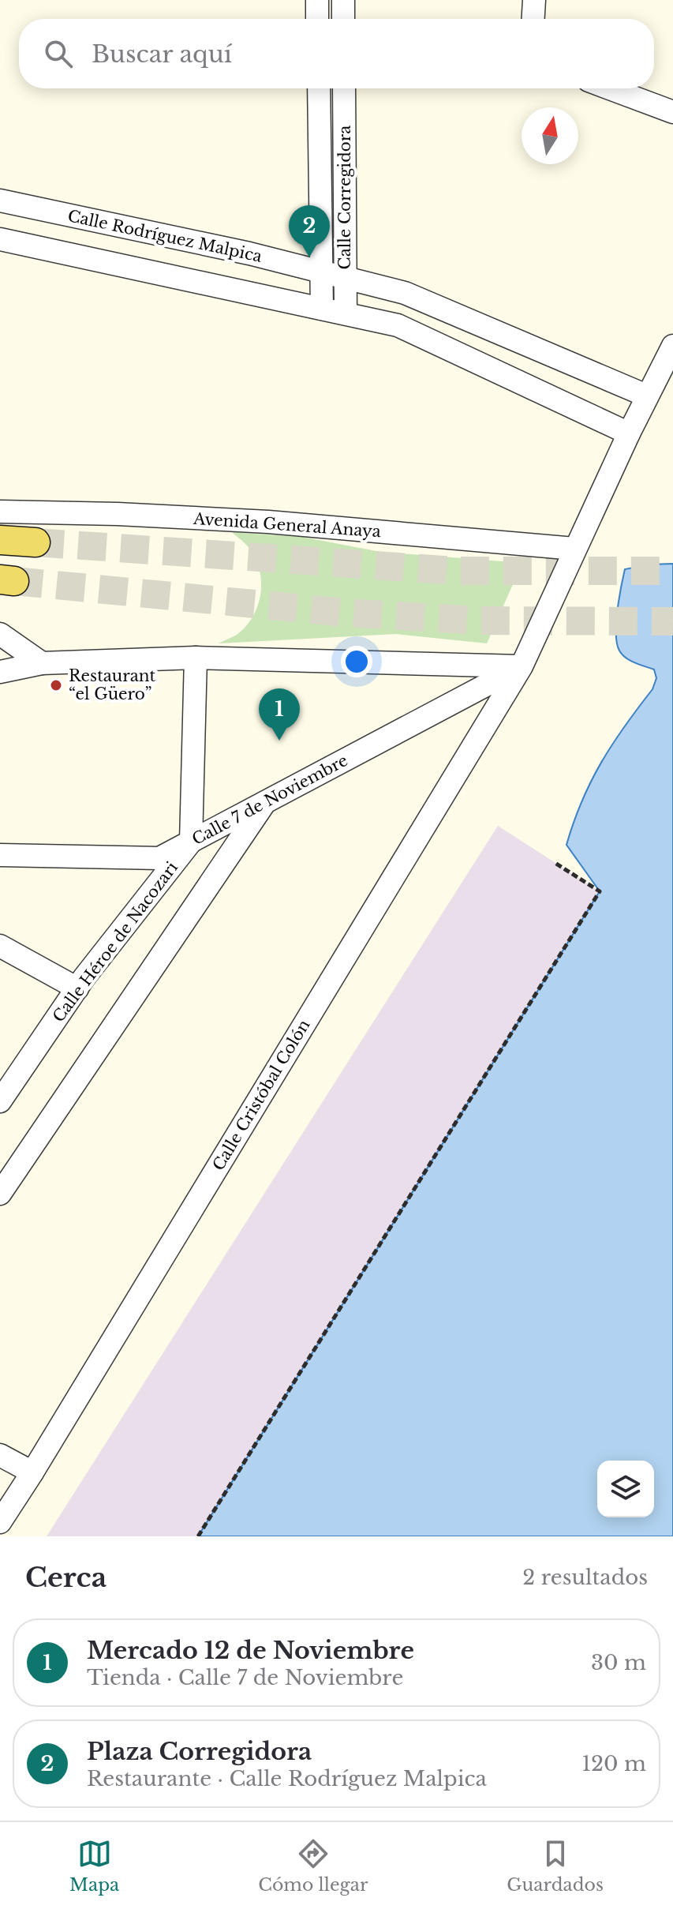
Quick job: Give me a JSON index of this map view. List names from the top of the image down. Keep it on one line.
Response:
{"streets":{"street":["Calle Corregidora","Calle Rodríguez Malpica","Avenida General Anaya","Calle 7 de Noviembre","Calle Héroe de Nacozari","Calle Cristóbal Colón"]},"crossings":[["Calle Corregidora","Calle Rodríguez Malpica"],["Calle Rodríguez Malpica","Calle Cristóbal Colón"],["Avenida General Anaya","Calle Cristóbal Colón"],["Calle 7 de Noviembre","Calle Héroe de Nacozari"],["Calle 7 de Noviembre","Calle Cristóbal Colón"]],"places":["Restaurant “el Güero”"],"north":"top","page":{"search":"Buscar aquí","pins":["2","1"],"heading":["Cerca","2 resultados"],"list":[{"mark":"1","name":"Mercado 12 de Noviembre","note":"Tienda · Calle 7 de Noviembre","value":"30 m"},{"mark":"2","name":"Plaza Corregidora","note":"Restaurante · Calle Rodríguez Malpica","value":"120 m"}],"nav":["Mapa","Cómo llegar","Guardados"]}}
